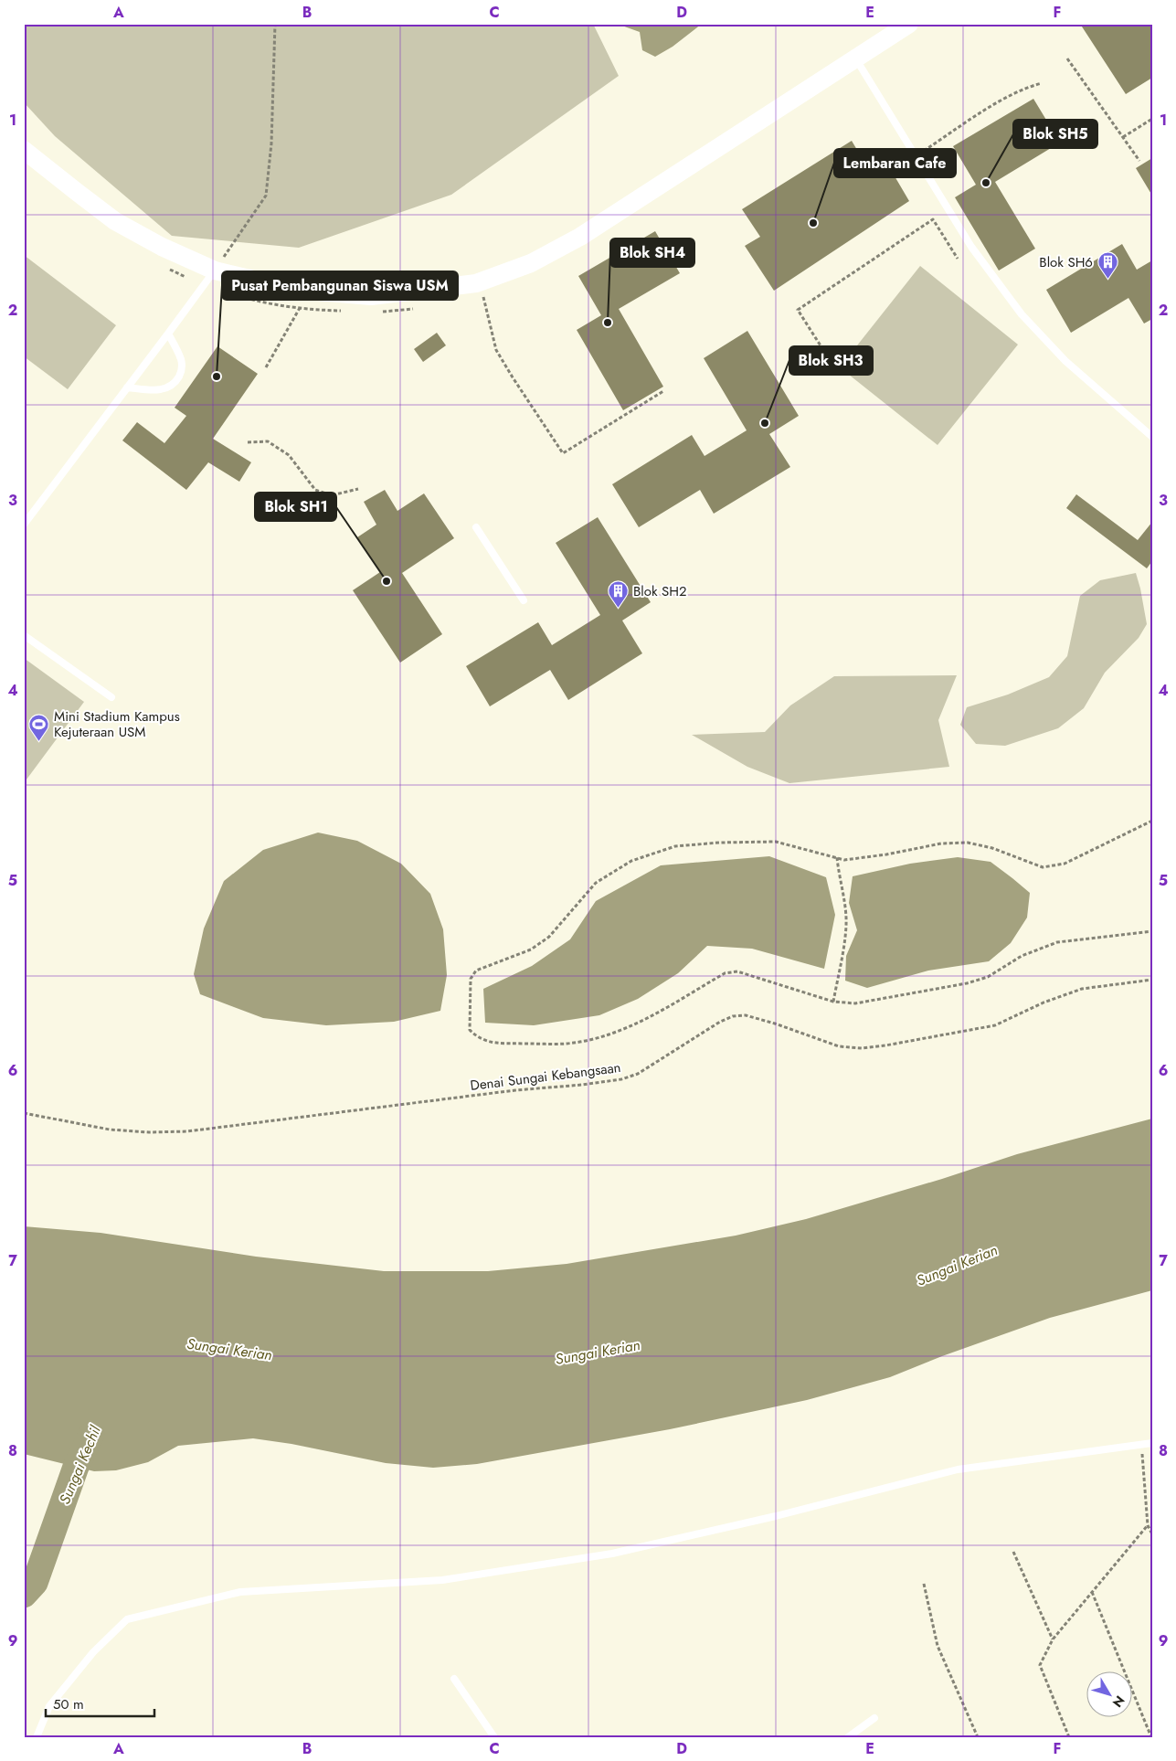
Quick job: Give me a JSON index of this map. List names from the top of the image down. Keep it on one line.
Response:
{"streets":{"path":["Denai Sungai Kebangsaan"]},"water":["Sungai Kerian","Sungai Kechil"],"places":{"other":["Blok SH5","Lembaran Cafe","Blok SH4","Pusat Pembangunan Siswa USM","Blok SH3","Blok SH1"],"building":["Blok SH6","Blok SH2"],"sports":["Mini Stadium Kampus Kejuteraan USM"]},"scale_bar":"50 m","north":"bottom right","grid":{"columns":["A","B","C","D","E","F"],"rows":["1","2","3","4","5","6","7","8","9"]}}
